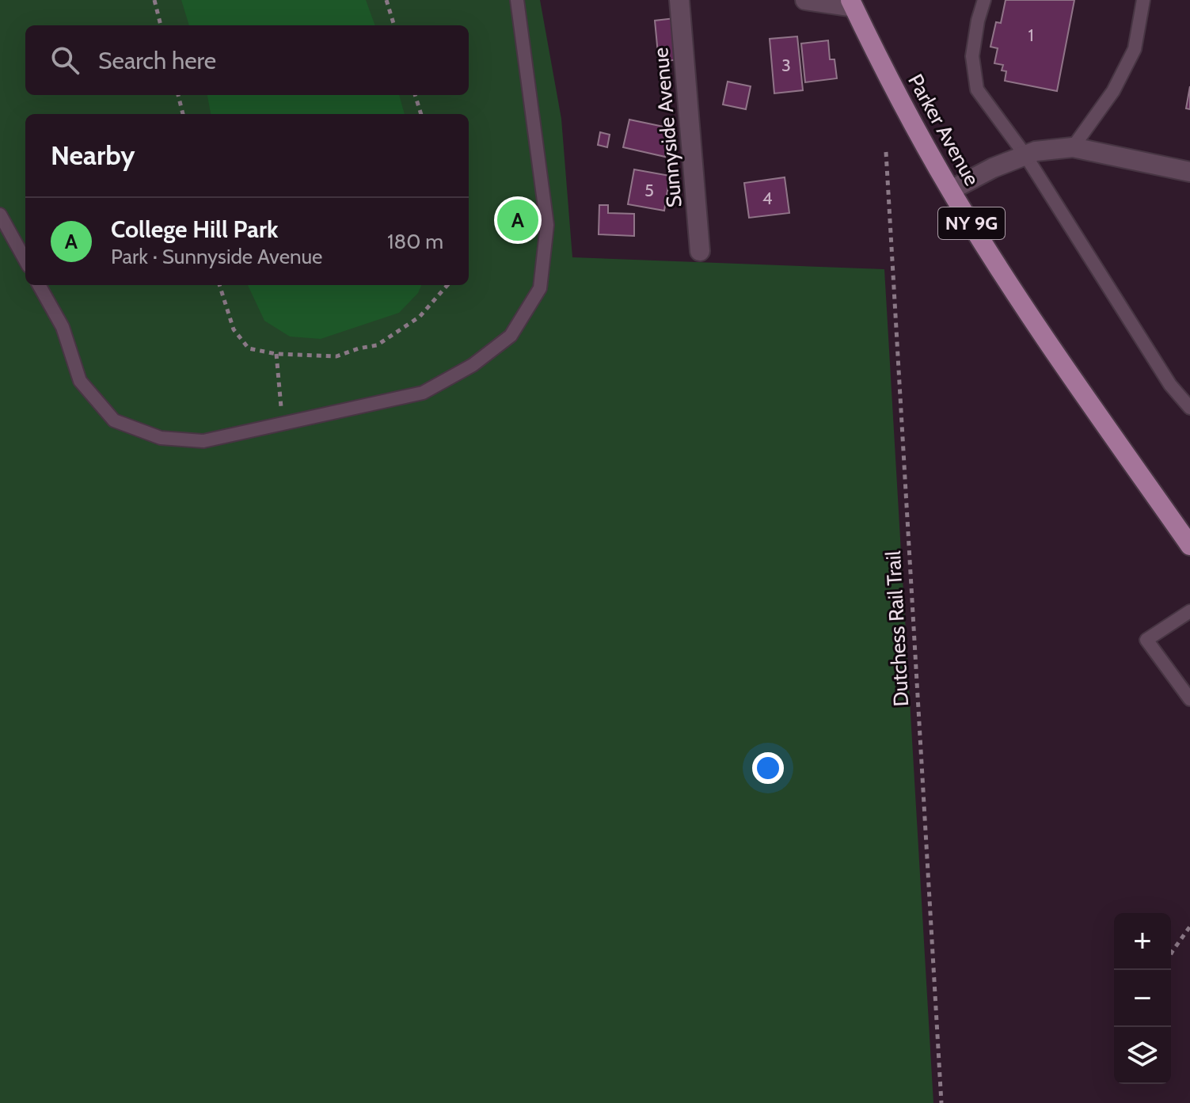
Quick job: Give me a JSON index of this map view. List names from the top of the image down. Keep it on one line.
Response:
{"streets":{"main road":["Parker Avenue","NY 9G"],"street":["Sunnyside Avenue"],"path":["Dutchess Rail Trail"]},"house_numbers":["1","3","5","4"],"page":{"search":"Search here","heading":"Nearby","pins":"A","list":[{"mark":"A","name":"College Hill Park","note":"Park · Sunnyside Avenue","value":"180 m"}],"map_buttons":["+","−"]}}
